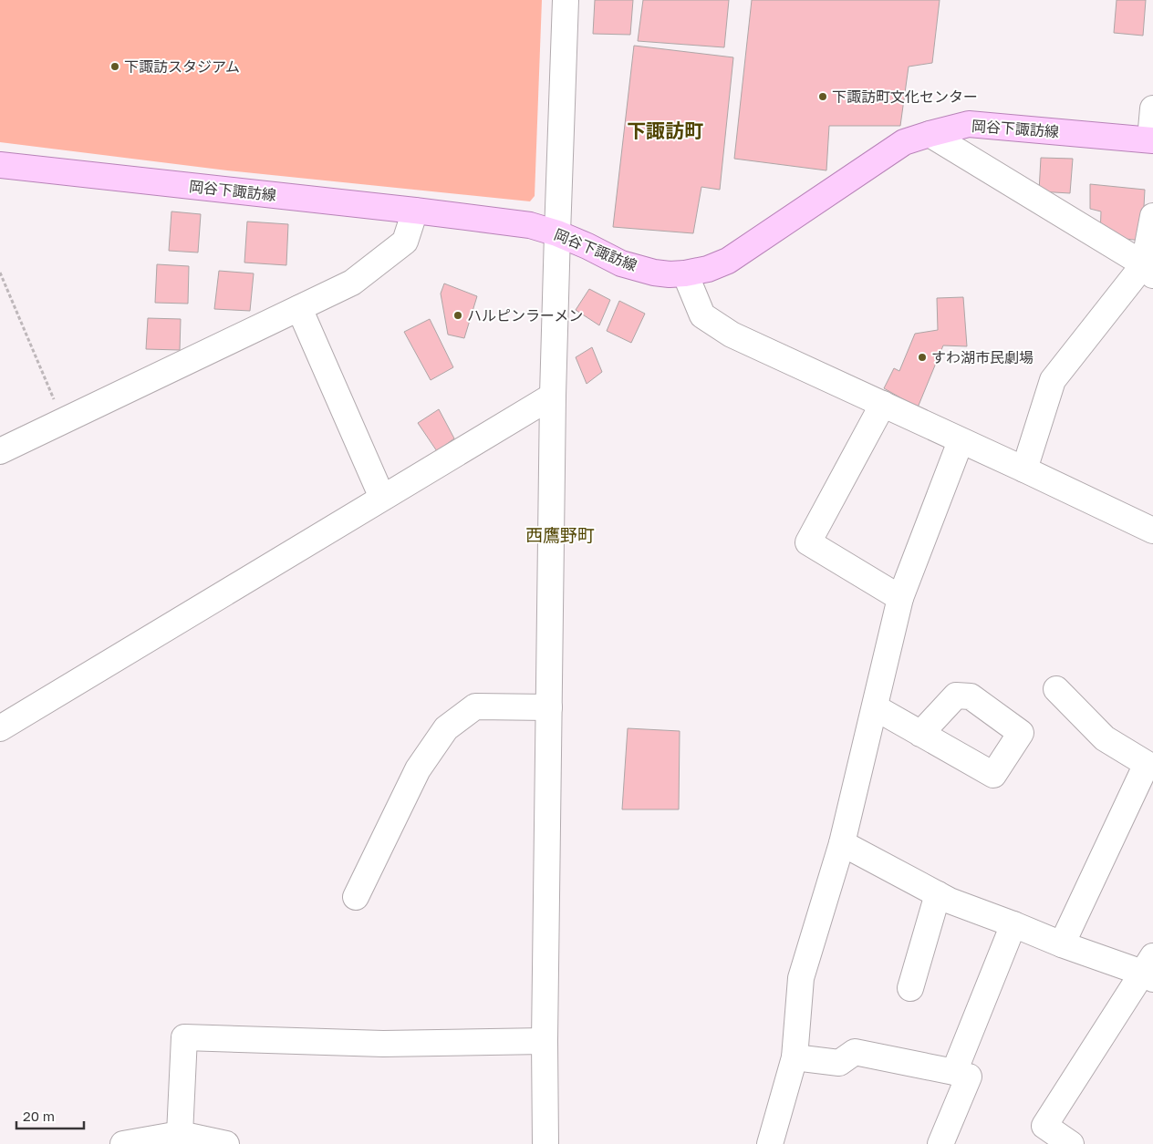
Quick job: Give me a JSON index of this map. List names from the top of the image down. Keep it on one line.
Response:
{"streets":{"main road":["岡谷下諏訪線"]},"districts":["下諏訪町","西鷹野町"],"places":["下諏訪スタジアム","下諏訪町文化センター","ハルピンラーメン","すわ湖市民劇場"],"scale_bar":"20 m"}
